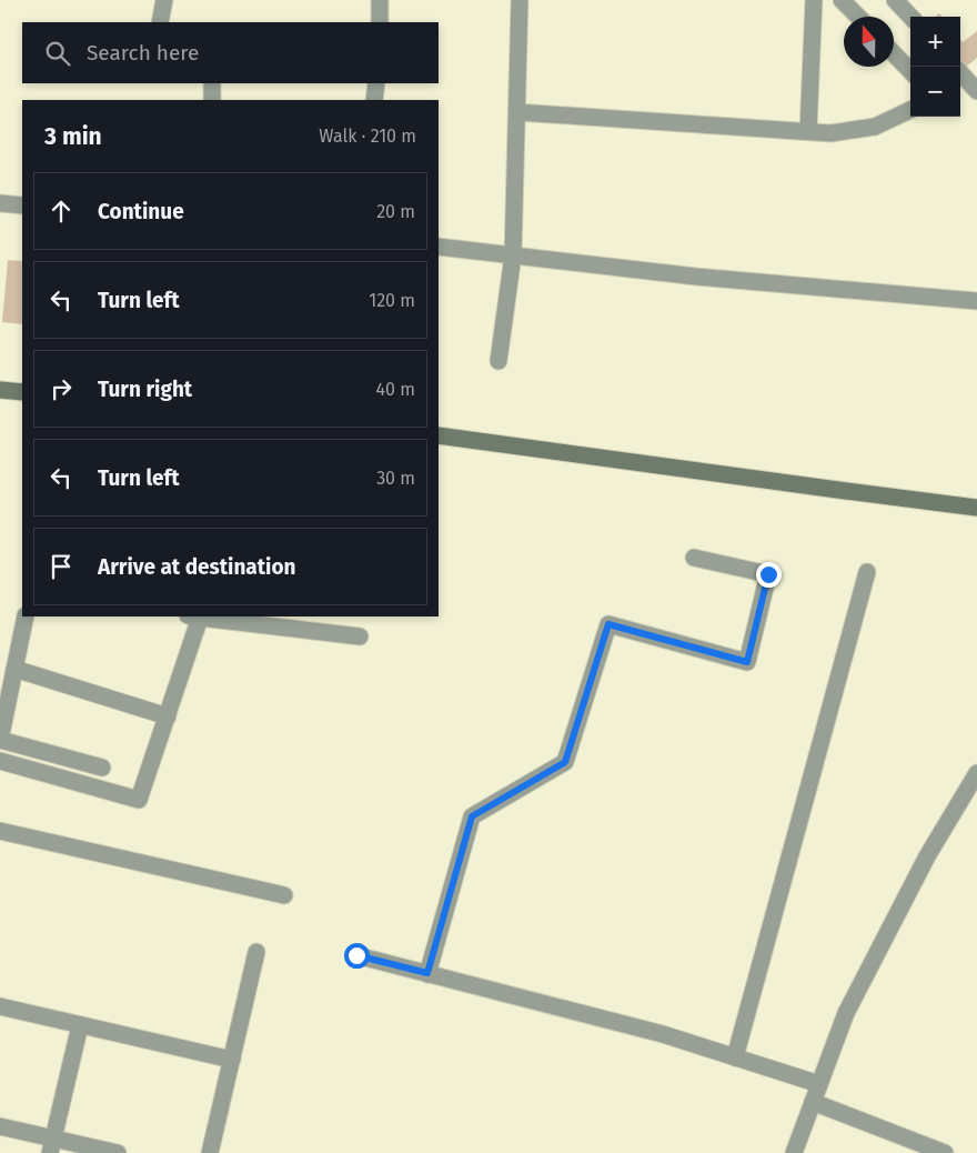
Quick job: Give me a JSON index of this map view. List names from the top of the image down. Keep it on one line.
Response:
{"north":"top","page":{"map_buttons":["+","−"],"search":"Search here","heading":["3 min","Walk · 210 m"],"list":[["Continue","20 m"],["Turn left","120 m"],["Turn right","40 m"],["Turn left","30 m"],"Arrive at destination"]}}
